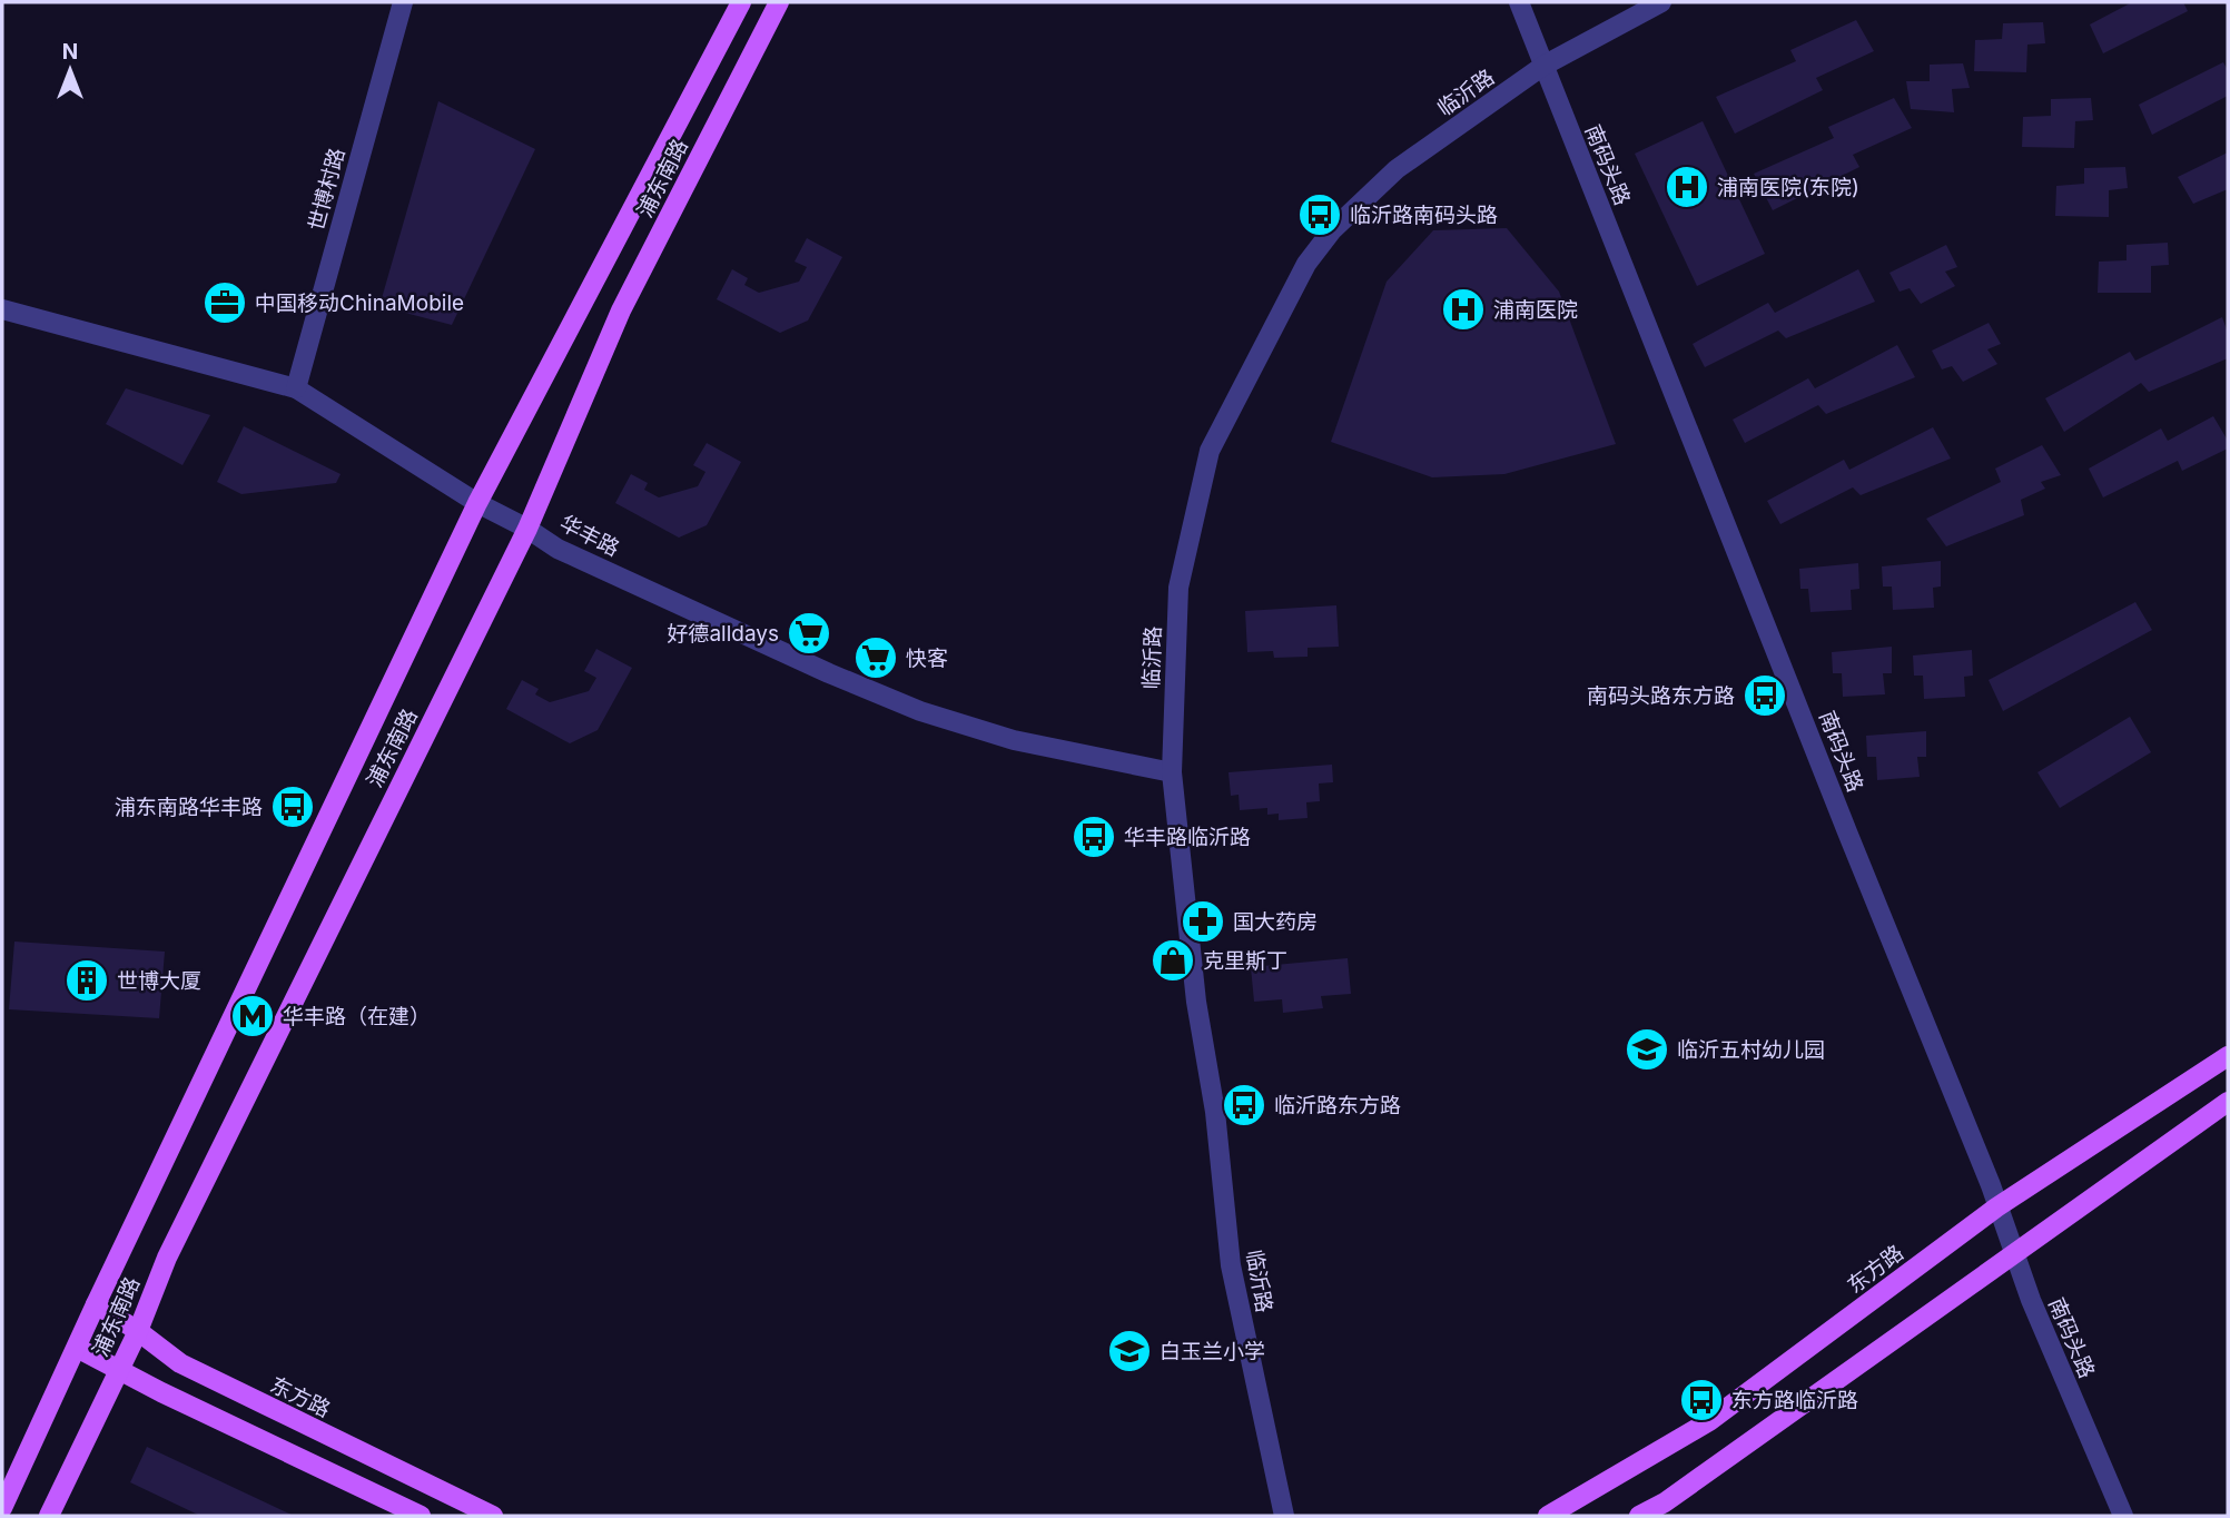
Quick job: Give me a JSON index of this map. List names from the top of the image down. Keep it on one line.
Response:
{"streets":{"main road":["浦东南路","东方路"],"street":["临沂路","南码头路","世博村路","华丰路"]},"crossings":[["临沂路","南码头路"],["临沂路","华丰路"],["南码头路","东方路"],["浦东南路","华丰路"],["浦东南路","东方路"],["世博村路","华丰路"]],"places":{"hospital":["浦南医院(东院)","浦南医院"],"bus stop":["临沂路南码头路","南码头路东方路","浦东南路华丰路","华丰路临沂路","临沂路东方路","东方路临沂路"],"office":["中国移动ChinaMobile"],"supermarket":["好德alldays","快客"],"pharmacy":["国大药房"],"shop":["克里斯丁"],"building":["世博大厦"],"metro station":["华丰路（在建）"],"school or university":["临沂五村幼儿园","白玉兰小学"]},"north":"top"}
